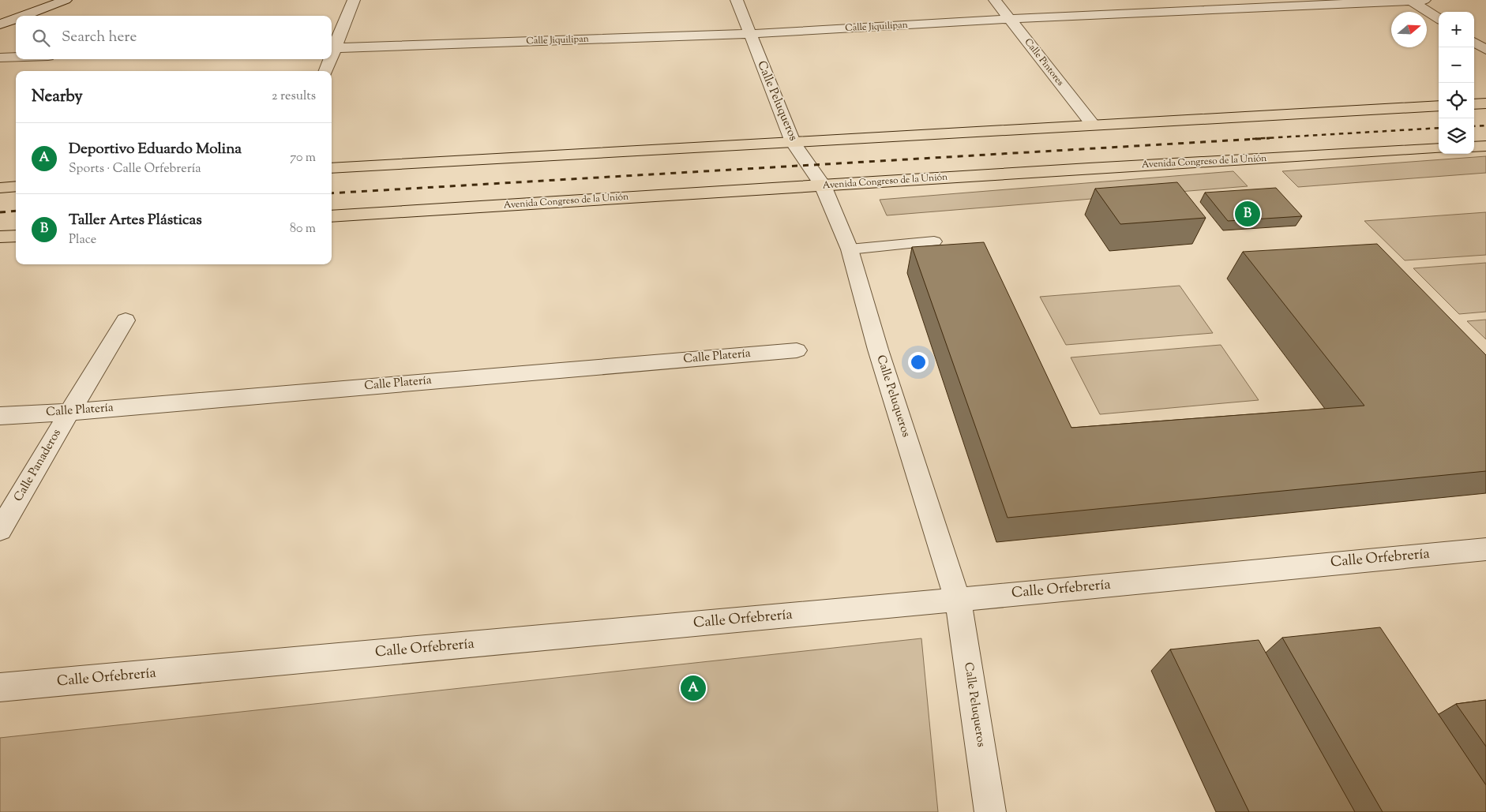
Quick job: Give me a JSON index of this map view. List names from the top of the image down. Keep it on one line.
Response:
{"streets":{"main road":["Avenida Congreso de la Unión"],"street":["Calle Jiquilipan","Calle Pintores","Calle Peluqueros","Calle Platería","Calle Panaderos","Calle Orfebrería"]},"crossings":[["Calle Jiquilipan","Calle Pintores"],["Calle Jiquilipan","Calle Peluqueros"],["Calle Peluqueros","Avenida Congreso de la Unión"],["Calle Peluqueros","Calle Orfebrería"],["Calle Platería","Calle Panaderos"]],"north":"right","page":{"map_buttons":["+","−"],"search":"Search here","heading":["Nearby","2 results"],"list":[{"mark":"A","name":"Deportivo Eduardo Molina","note":"Sports · Calle Orfebrería","value":"70 m"},{"mark":"B","name":"Taller Artes Plásticas","note":"Place","value":"80 m"}],"pins":["B","A"]}}
